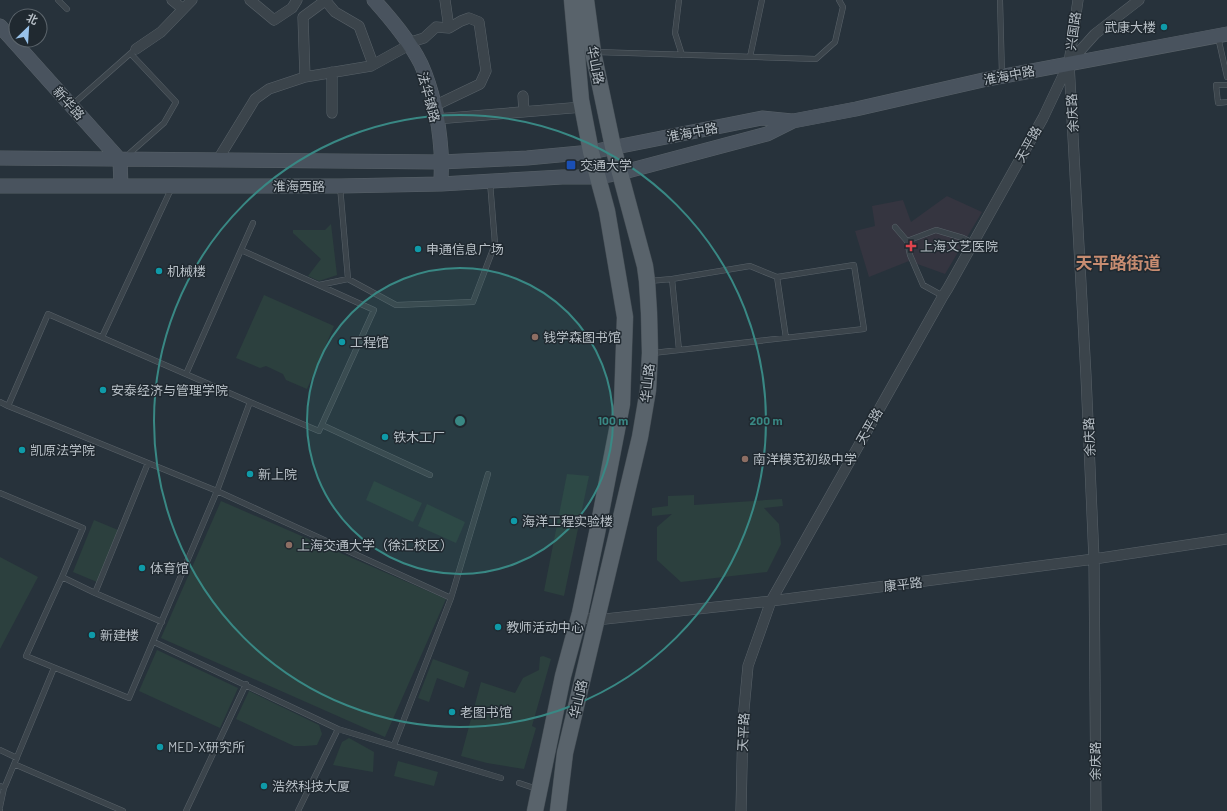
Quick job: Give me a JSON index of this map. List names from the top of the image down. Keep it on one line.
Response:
{"streets":{"main road":["华山路","淮海中路","法华镇路","新华路","淮海西路"],"street":["兴国路","余庆路","天平路","康平路"]},"crossings":[["兴国路","淮海中路"],["兴国路","余庆路"],["兴国路","天平路"],["华山路","淮海中路"],["华山路","淮海西路"],["华山路","康平路"],["淮海中路","余庆路"],["淮海中路","天平路"],["淮海中路","淮海西路"],["法华镇路","淮海西路"],["新华路","淮海西路"],["余庆路","天平路"],["余庆路","康平路"],["天平路","康平路"]],"districts":["天平路街道"],"places":{"other":["武康大楼","申通信息广场","机械楼","钱学森图书馆","工程馆","安泰经济与管理学院","铁木工厂","凯原法学院","南洋模范初级中学","新上院","海洋工程实验楼","上海交通大学（徐汇校区）","体育馆","教师活动中心","新建楼","老图书馆","MED-X研究所","浩然科技大厦"],"transit":["交通大学"],"health":["上海文艺医院"]},"north":"top right","rings":["100 m","200 m"]}
